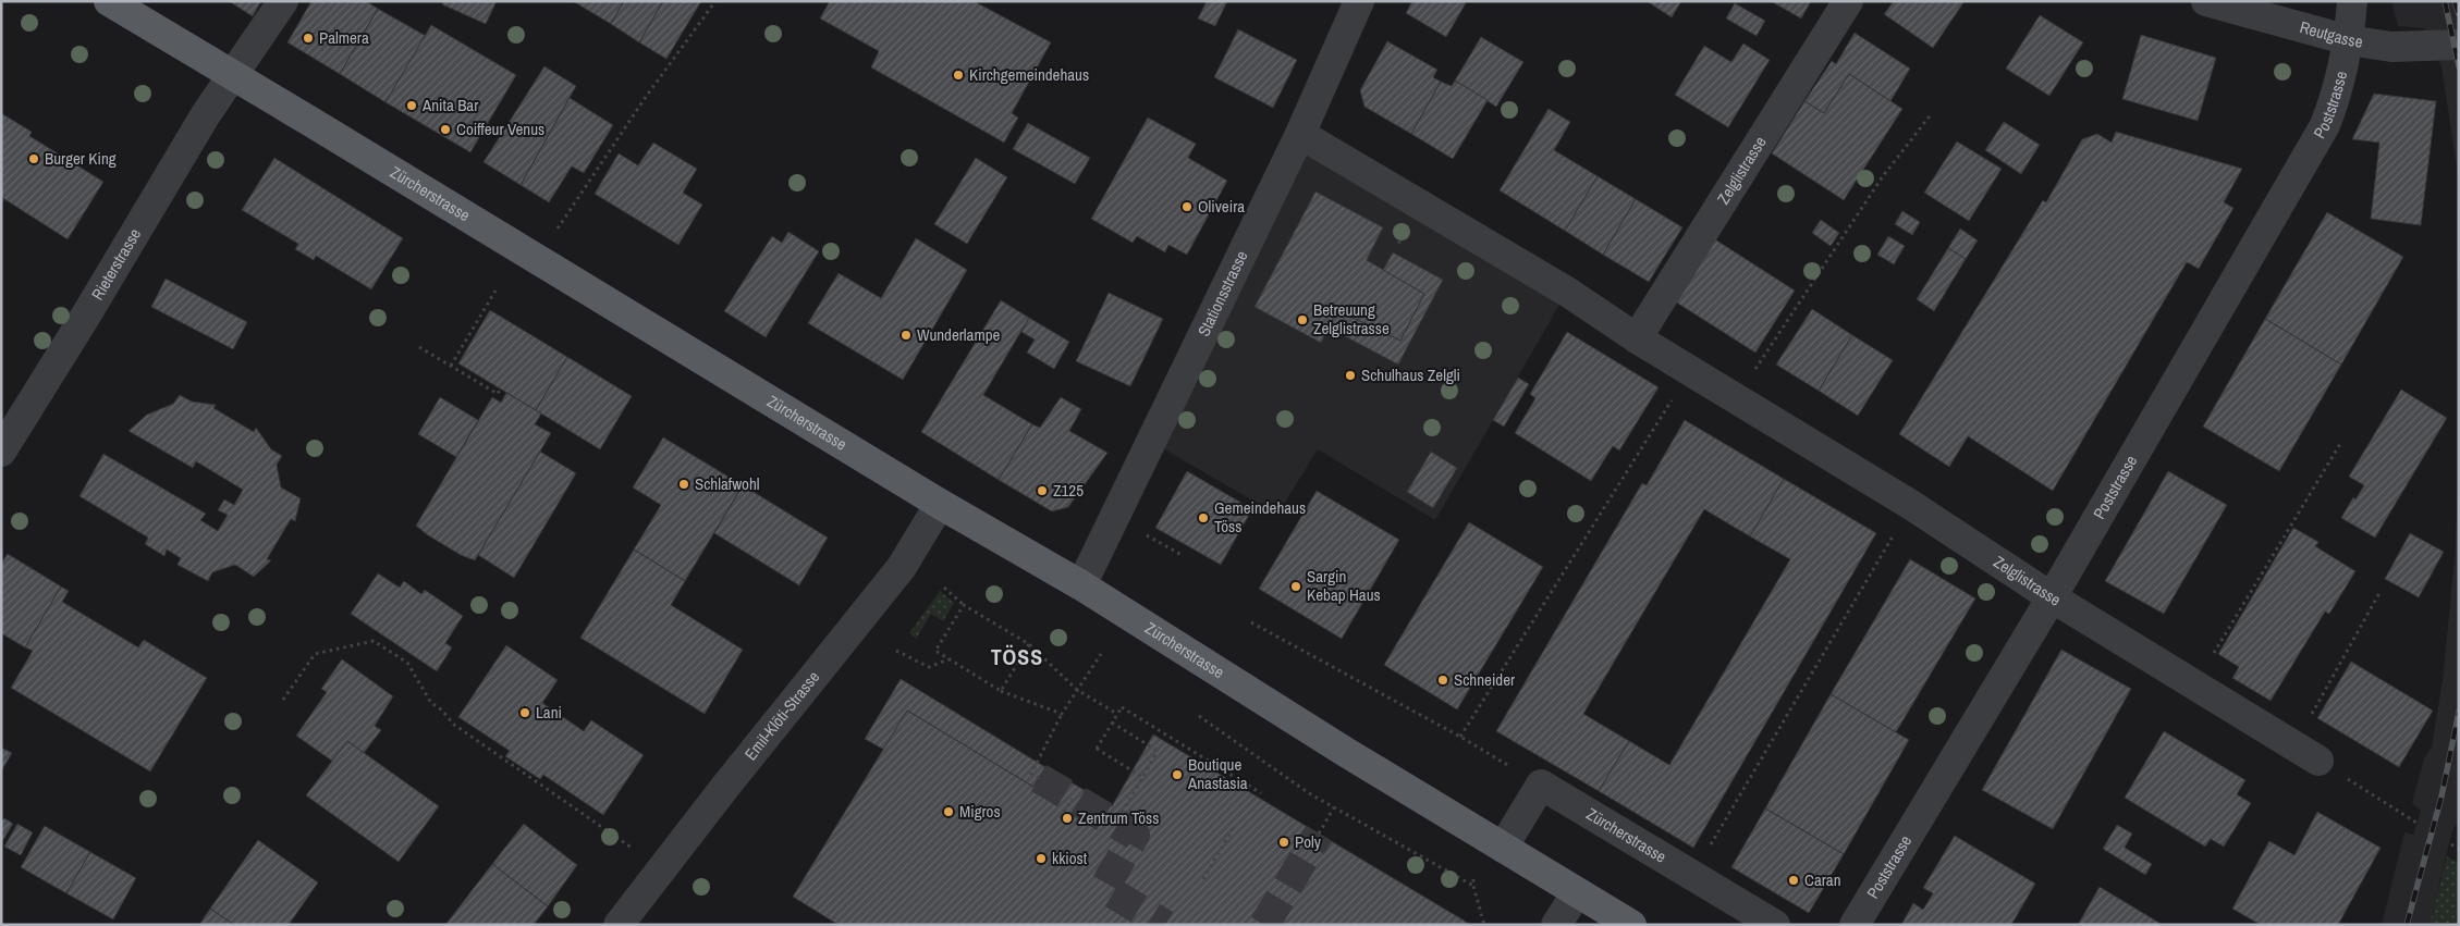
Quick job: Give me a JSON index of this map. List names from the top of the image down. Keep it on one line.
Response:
{"streets":{"main road":["Zürcherstrasse"],"street":["Reutgasse","Poststrasse","Zelglistrasse","Rieterstrasse","Stationsstrasse","Emil-Klöti-Strasse"]},"crossings":[["Reutgasse","Poststrasse"],["Poststrasse","Zelglistrasse"],["Zelglistrasse","Stationsstrasse"],["Zürcherstrasse","Rieterstrasse"],["Zürcherstrasse","Stationsstrasse"],["Zürcherstrasse","Emil-Klöti-Strasse"]],"districts":["TÖSS"],"places":["Palmera","Kirchgemeindehaus","Anita Bar","Coiffeur Venus","Burger King","Oliveira","Betreuung Zelglistrasse","Wunderlampe","Schulhaus Zelgli","Schlafwohl","Z125","Gemeindehaus Töss","Sargin Kebap Haus","Schneider","Lani","Boutique Anastasia","Migros","Zentrum Töss","Poly","kkiost","Caran"]}
